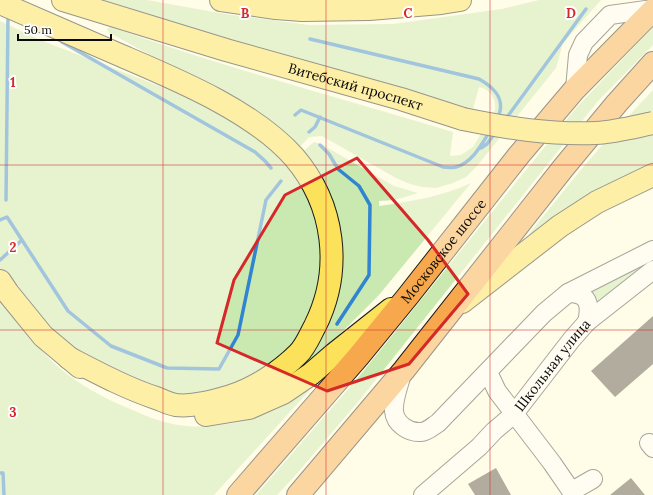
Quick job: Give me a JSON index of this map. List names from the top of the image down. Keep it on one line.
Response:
{"streets":{"highway":["Московское шоссе"],"main road":["Витебский проспект"],"street":["Школьная улица"]},"scale_bar":"50 m","grid":{"columns":["B","C","D"],"rows":["1","2","3"]}}
